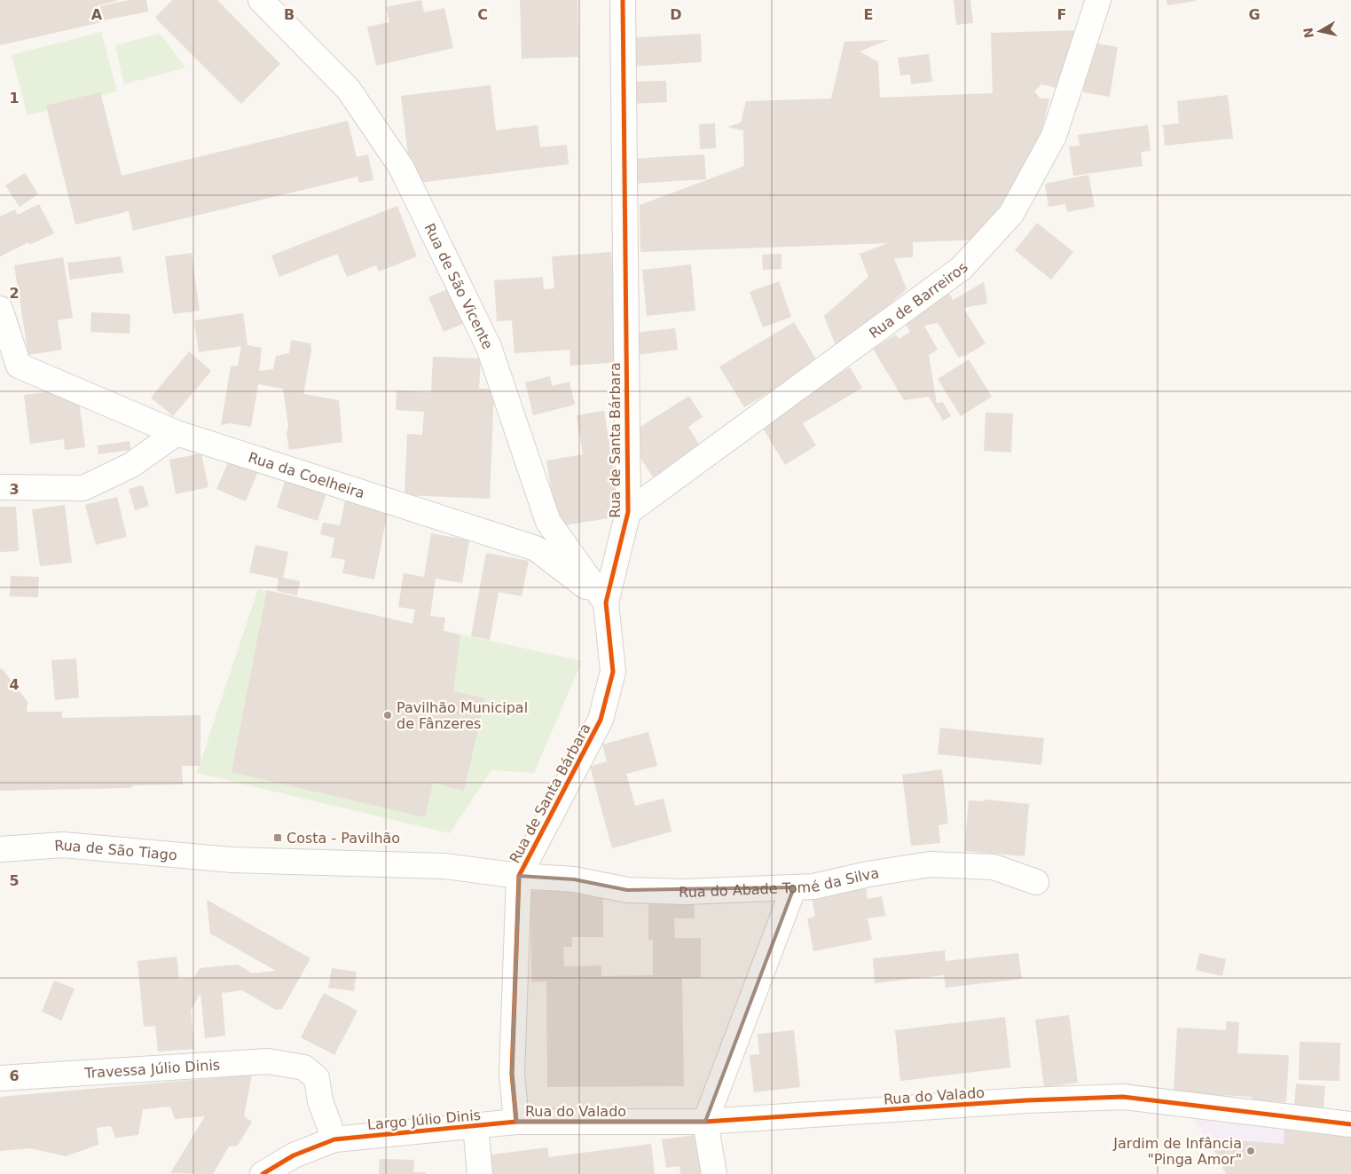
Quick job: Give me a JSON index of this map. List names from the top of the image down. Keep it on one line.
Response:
{"streets":{"street":["Rua de São Vicente","Rua de Barreiros","Rua de Santa Bárbara","Rua da Coelheira","Rua de São Tiago","Rua do Abade Tomé da Silva","Travessa Júlio Dinis","Rua do Valado","Largo Júlio Dinis"]},"crossings":[["Rua de São Vicente","Rua de Santa Bárbara"],["Rua de São Vicente","Rua da Coelheira"],["Rua de Barreiros","Rua de Santa Bárbara"],["Rua de Santa Bárbara","Rua da Coelheira"],["Rua de Santa Bárbara","Rua de São Tiago"],["Rua de Santa Bárbara","Rua do Abade Tomé da Silva"],["Rua de Santa Bárbara","Rua do Valado"],["Rua de Santa Bárbara","Largo Júlio Dinis"],["Rua de São Tiago","Rua do Abade Tomé da Silva"],["Travessa Júlio Dinis","Largo Júlio Dinis"],["Rua do Valado","Largo Júlio Dinis"]],"places":{"other":["Pavilhão Municipal de Fânzeres","Jardim de Infância \"Pinga Amor\""],"transit":["Costa - Pavilhão"]},"north":"left","grid":{"columns":["A","B","C","D","E","F","G"],"rows":["1","2","3","4","5","6"]}}
